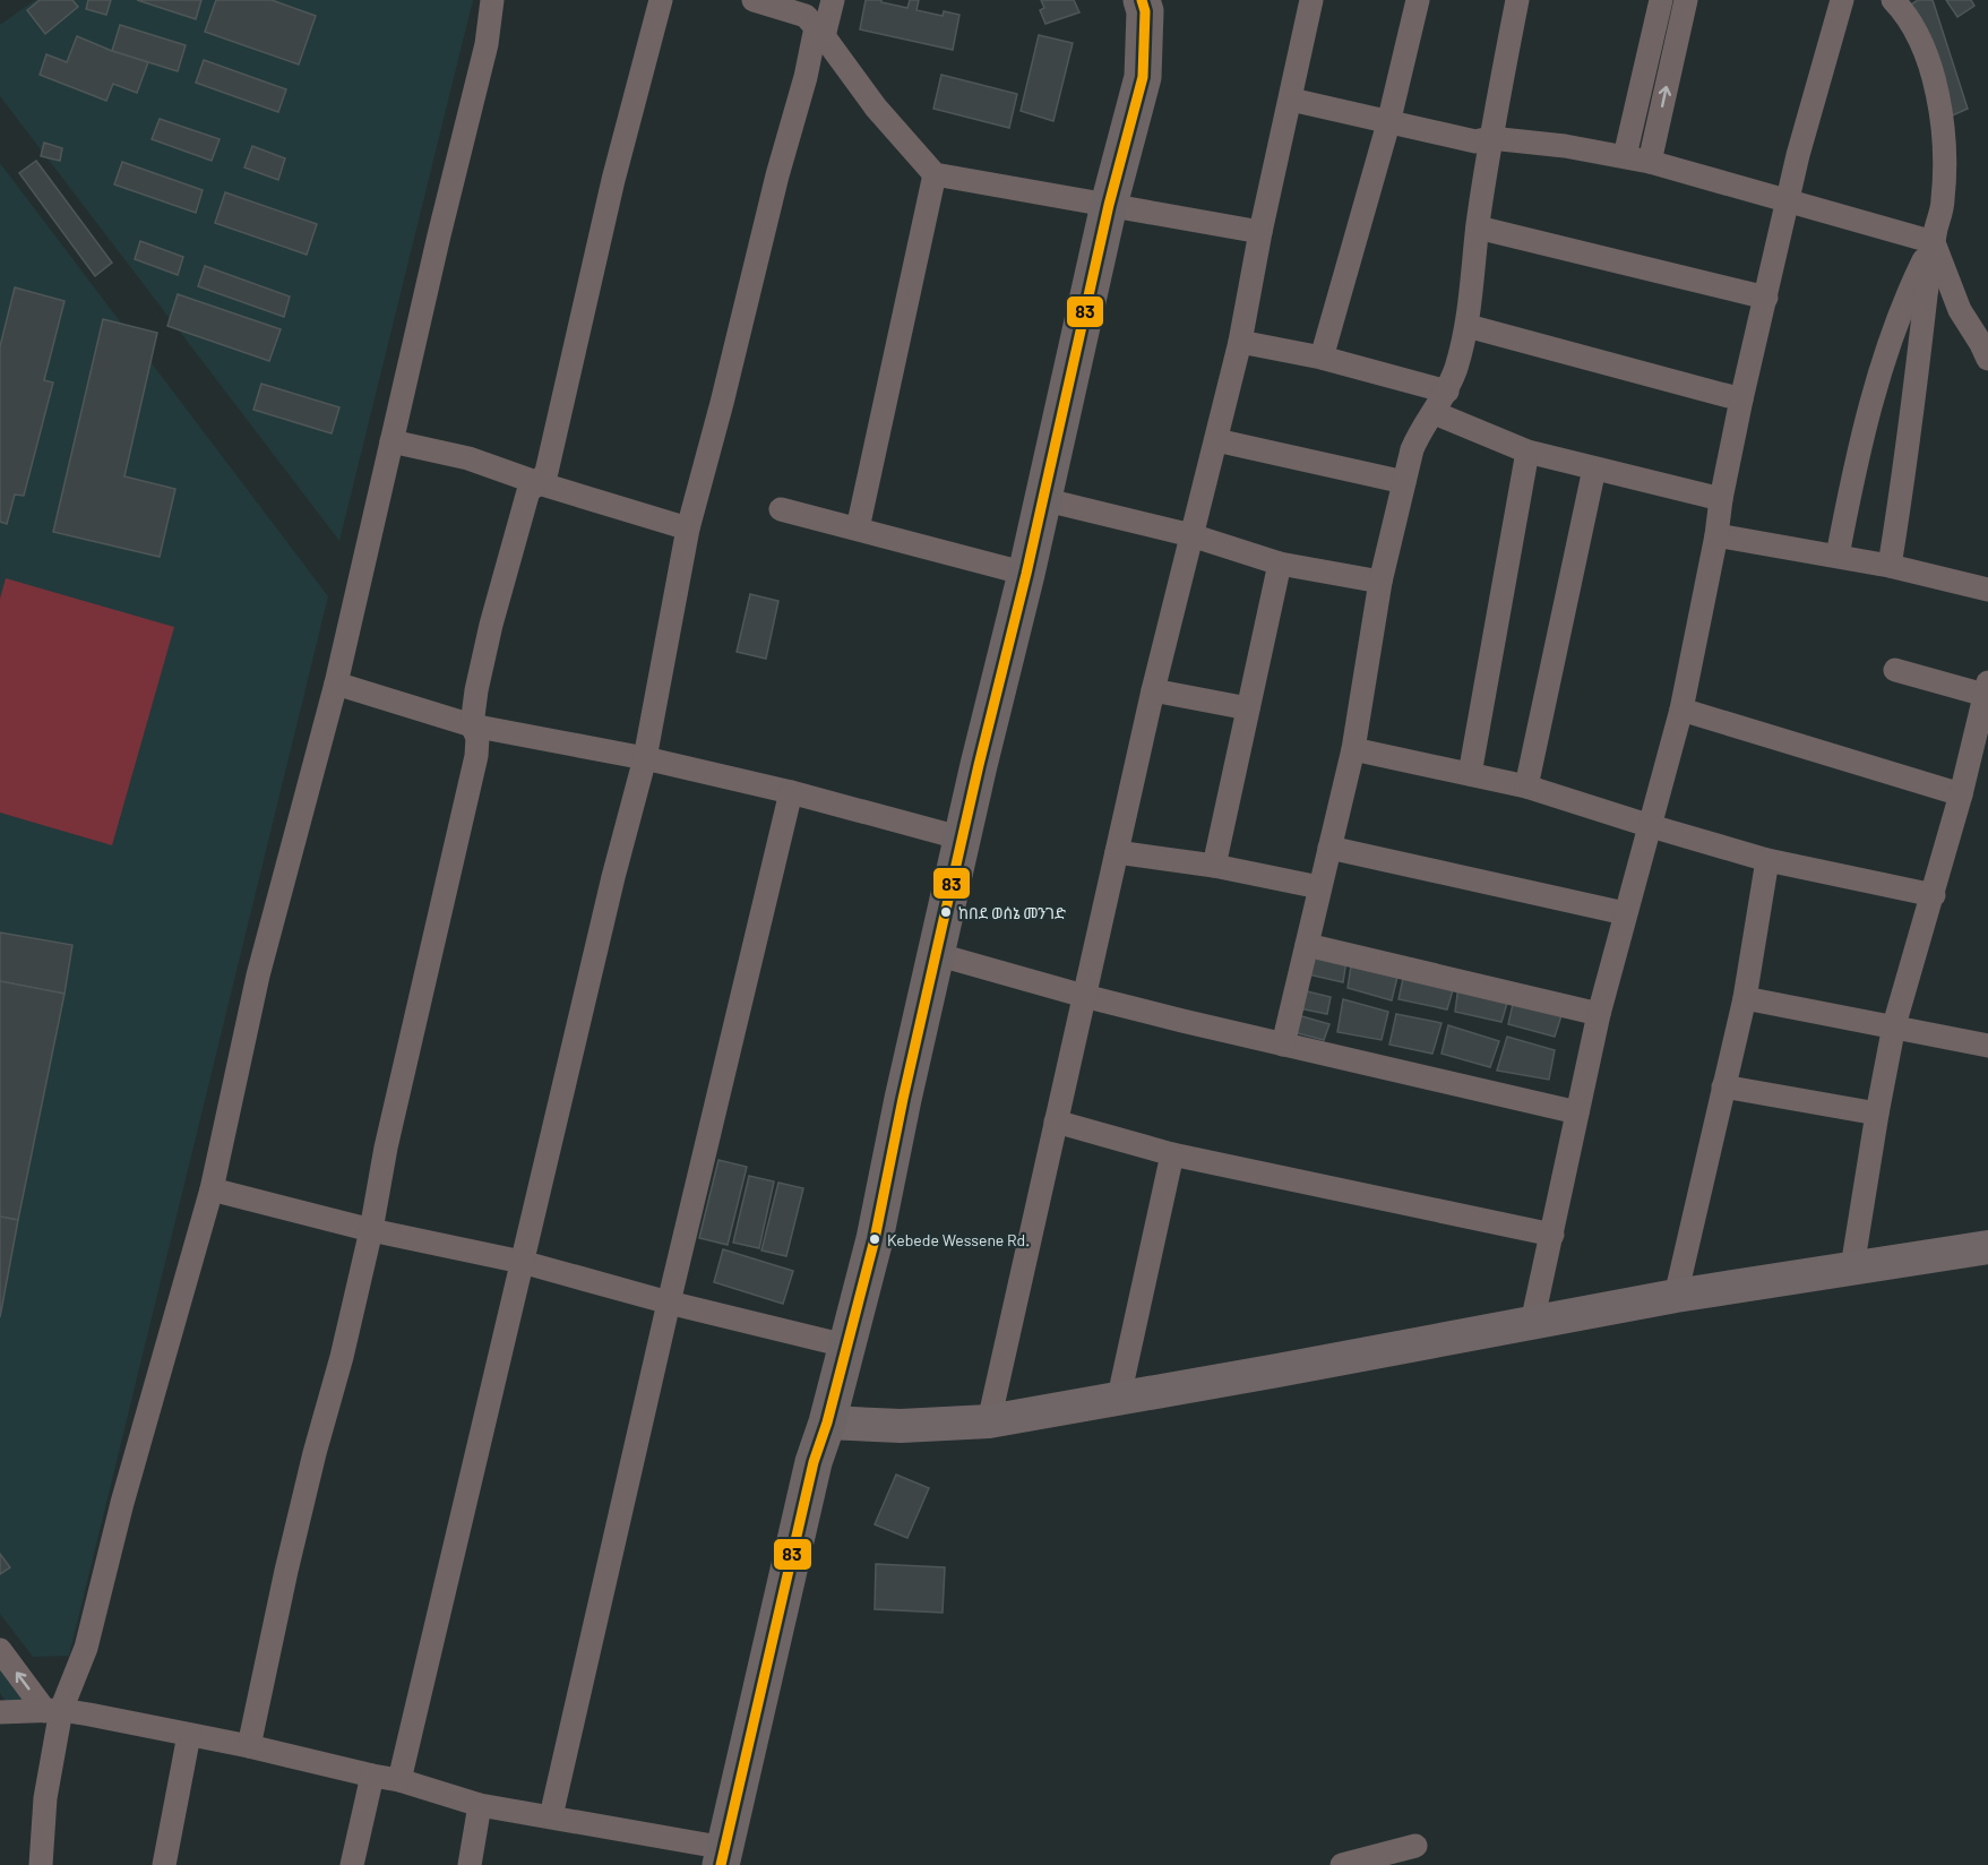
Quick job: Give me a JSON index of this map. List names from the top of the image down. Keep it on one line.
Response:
{"places":["ከበደ ወሰኔ መንገድ","Kebede Wessene Rd."],"lines":["transit line 83"]}
